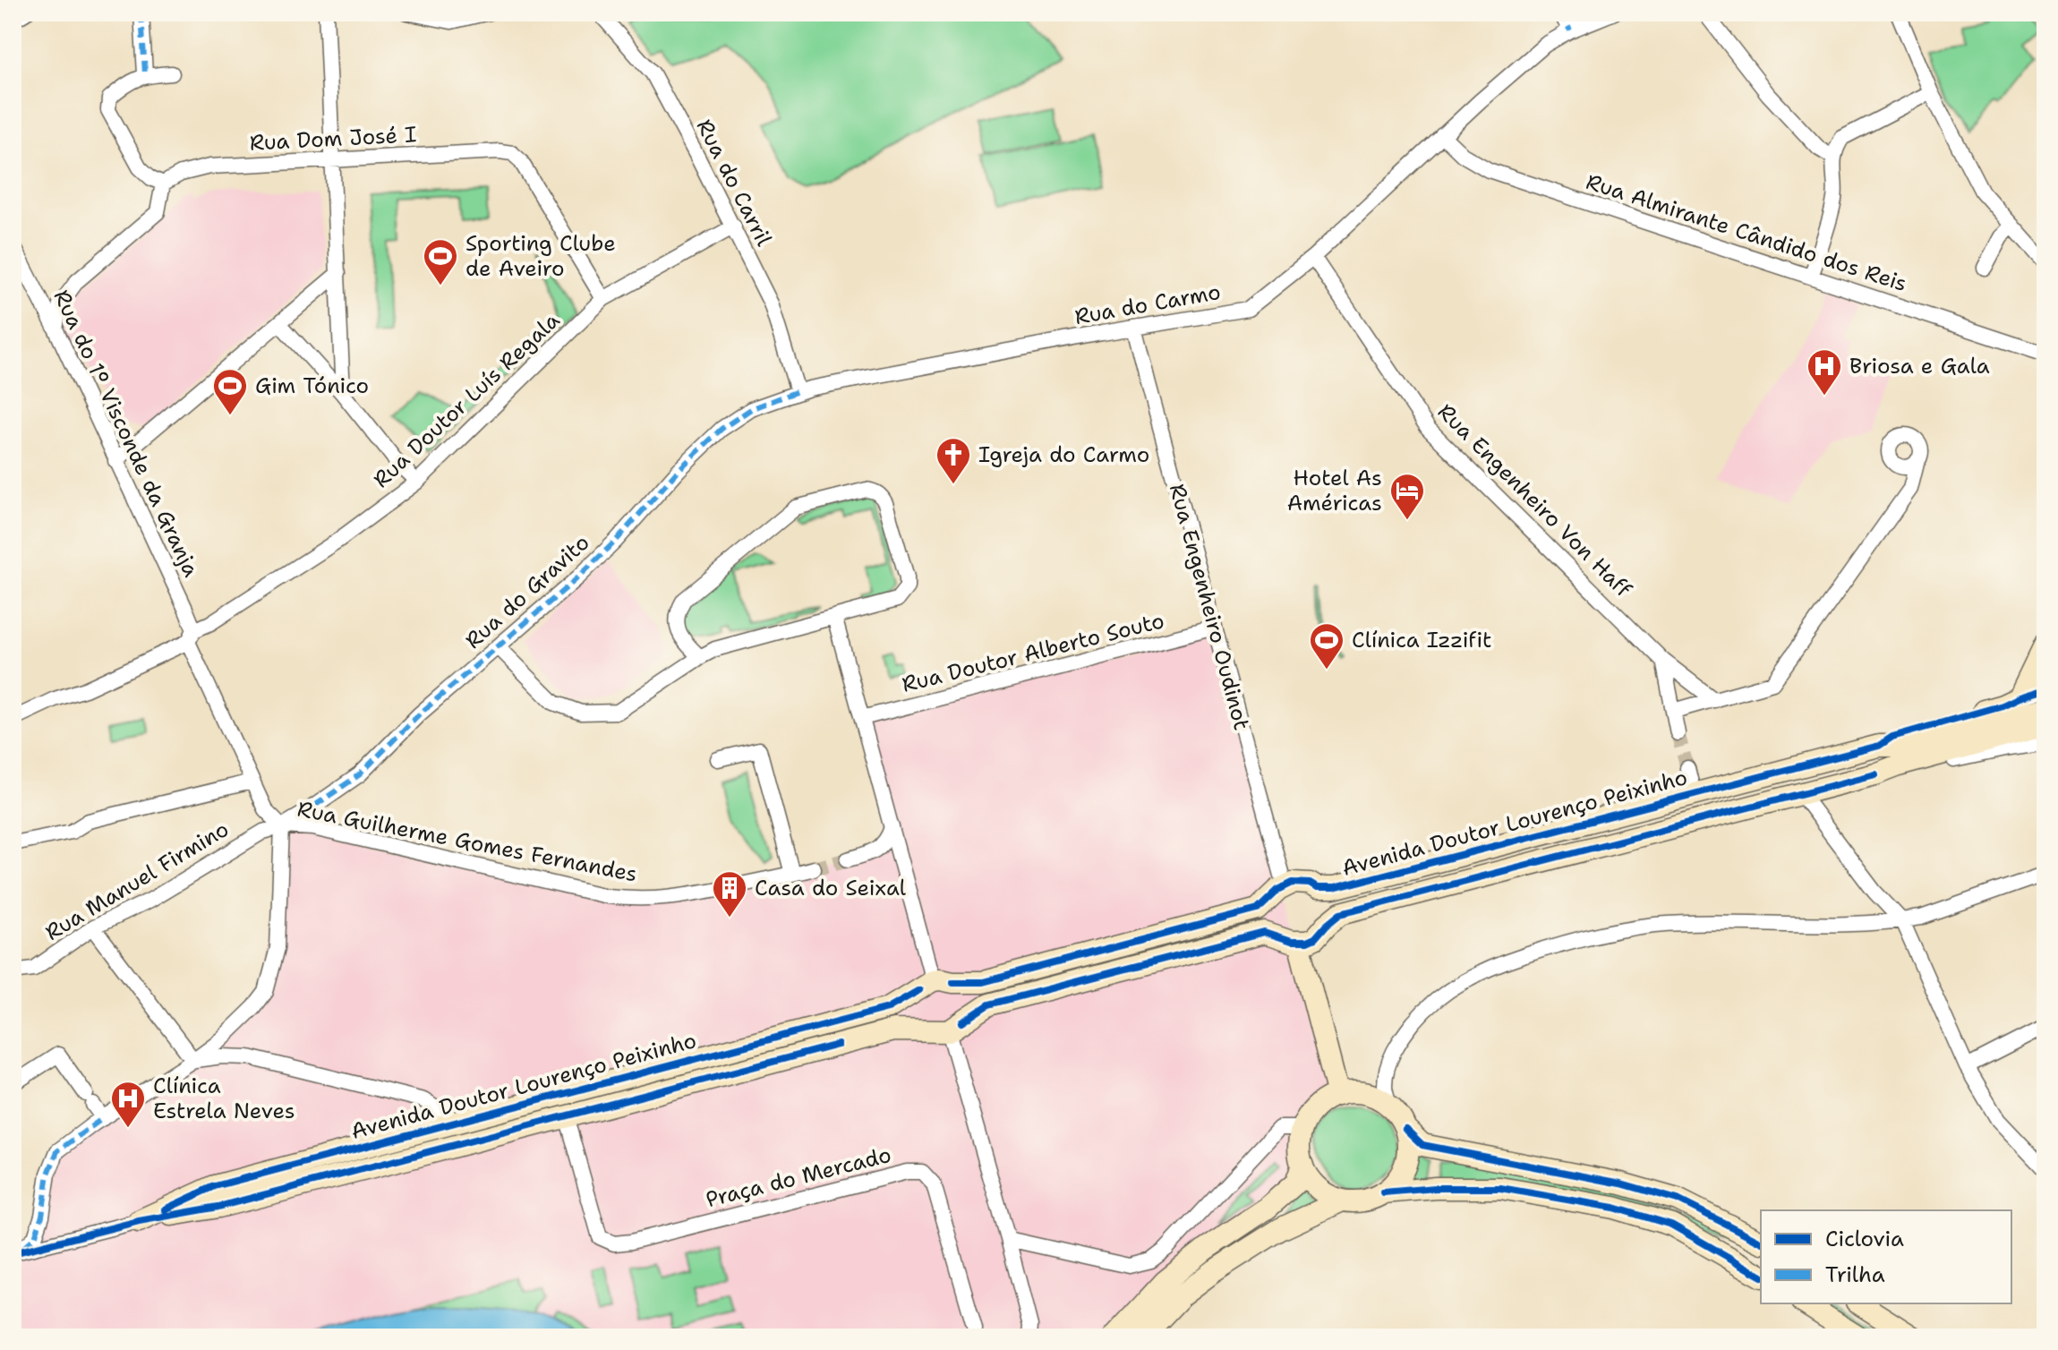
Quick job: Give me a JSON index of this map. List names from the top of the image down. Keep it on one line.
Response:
{"streets":{"main road":["Avenida Doutor Lourenço Peixinho"],"street":["Rua Dom José I","Rua do Carril","Rua Almirante Cândido dos Reis","Rua do Carmo","Rua Doutor Luís Regala","Rua do 1º Visconde da Granja","Rua Engenheiro Von Haff","Rua do Gravito","Rua Engenheiro Oudinot","Rua Doutor Alberto Souto","Rua Guilherme Gomes Fernandes","Rua Manuel Firmino","Praça do Mercado"]},"crossings":[["Rua Dom José I","Rua Doutor Luís Regala"],["Rua do Carril","Rua do Carmo"],["Rua do Carril","Rua Doutor Luís Regala"],["Rua do Carril","Rua do Gravito"],["Rua Almirante Cândido dos Reis","Rua do Carmo"],["Rua do Carmo","Rua Engenheiro Von Haff"],["Rua do Carmo","Rua do Gravito"],["Rua do Carmo","Rua Engenheiro Oudinot"],["Rua Doutor Luís Regala","Rua do 1º Visconde da Granja"],["Rua do 1º Visconde da Granja","Rua do Gravito"],["Rua do 1º Visconde da Granja","Rua Guilherme Gomes Fernandes"],["Rua do 1º Visconde da Granja","Rua Manuel Firmino"],["Rua do Gravito","Rua Guilherme Gomes Fernandes"],["Rua do Gravito","Rua Manuel Firmino"],["Rua Engenheiro Oudinot","Rua Doutor Alberto Souto"],["Rua Engenheiro Oudinot","Avenida Doutor Lourenço Peixinho"],["Avenida Doutor Lourenço Peixinho","Praça do Mercado"],["Rua Guilherme Gomes Fernandes","Rua Manuel Firmino"]],"places":{"sports":["Sporting Clube de Aveiro","Gim Tónico","Clínica Izzifit"],"hospital":["Briosa e Gala","Clínica Estrela Neves"],"church":["Igreja do Carmo"],"hotel":["Hotel As Américas"],"building":["Casa do Seixal"]},"legend":["Ciclovia","Trilha"]}
